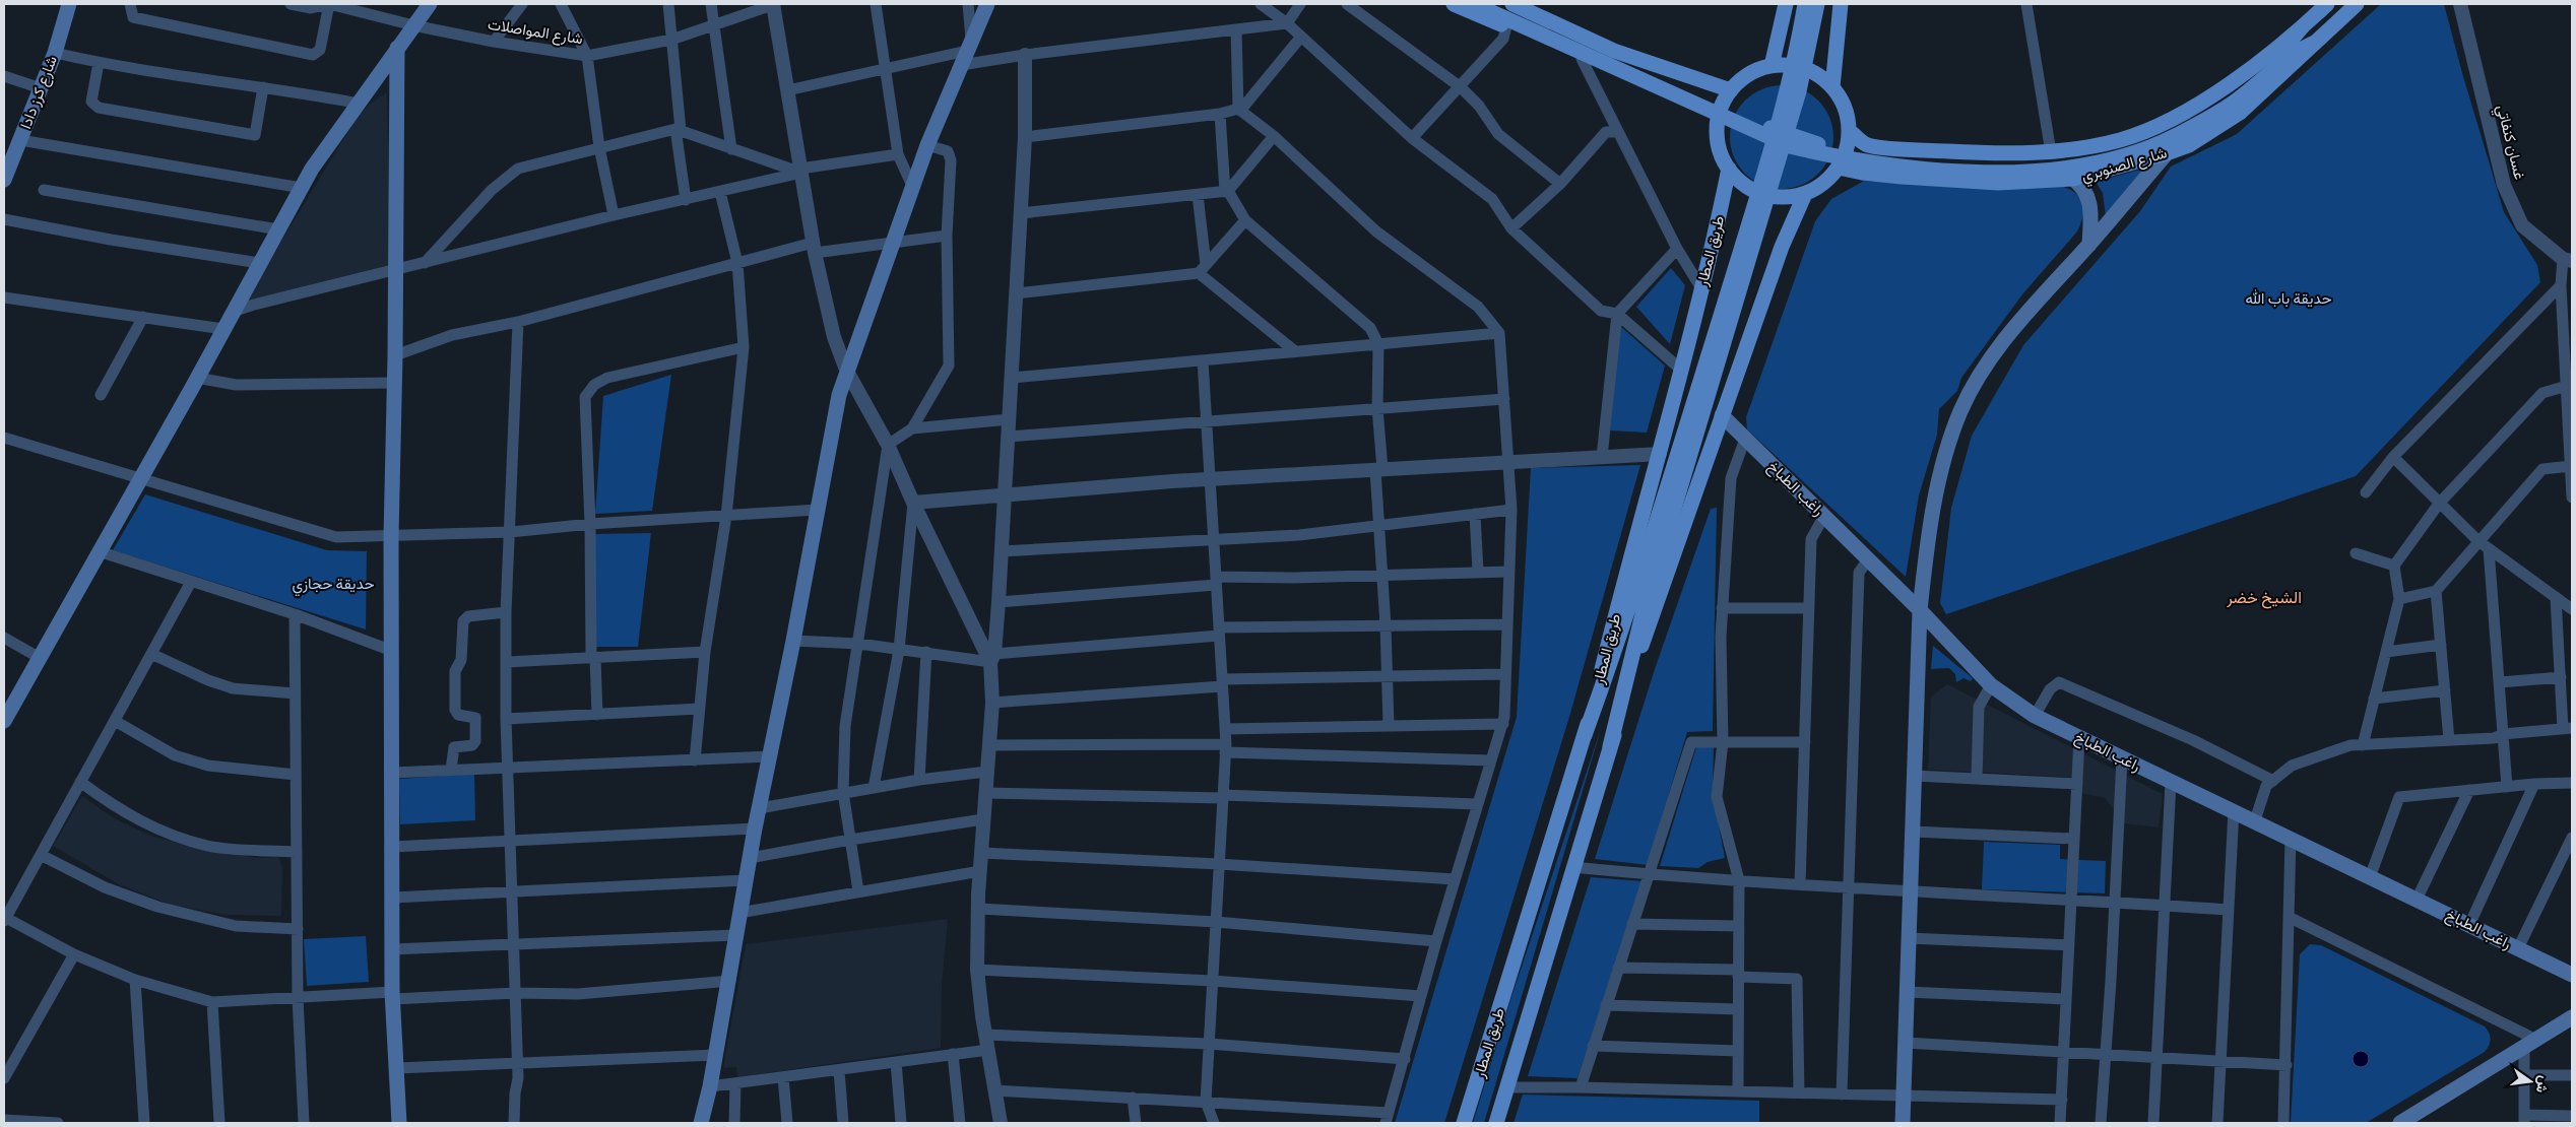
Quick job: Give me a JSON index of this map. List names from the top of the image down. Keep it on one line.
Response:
{"streets":{"main road":["شارع كرز دادا","شارع الصنوبري","طريق المطار","راغب الطباخ"],"street":["شارع المواصلات","غسان كنفاتي"]},"crossings":[["شارع الصنوبري","طريق المطار"],["طريق المطار","راغب الطباخ"]],"districts":["الشيخ خضر"],"parks":["حديقة باب الله","حديقة حجازي"],"north":"right"}
